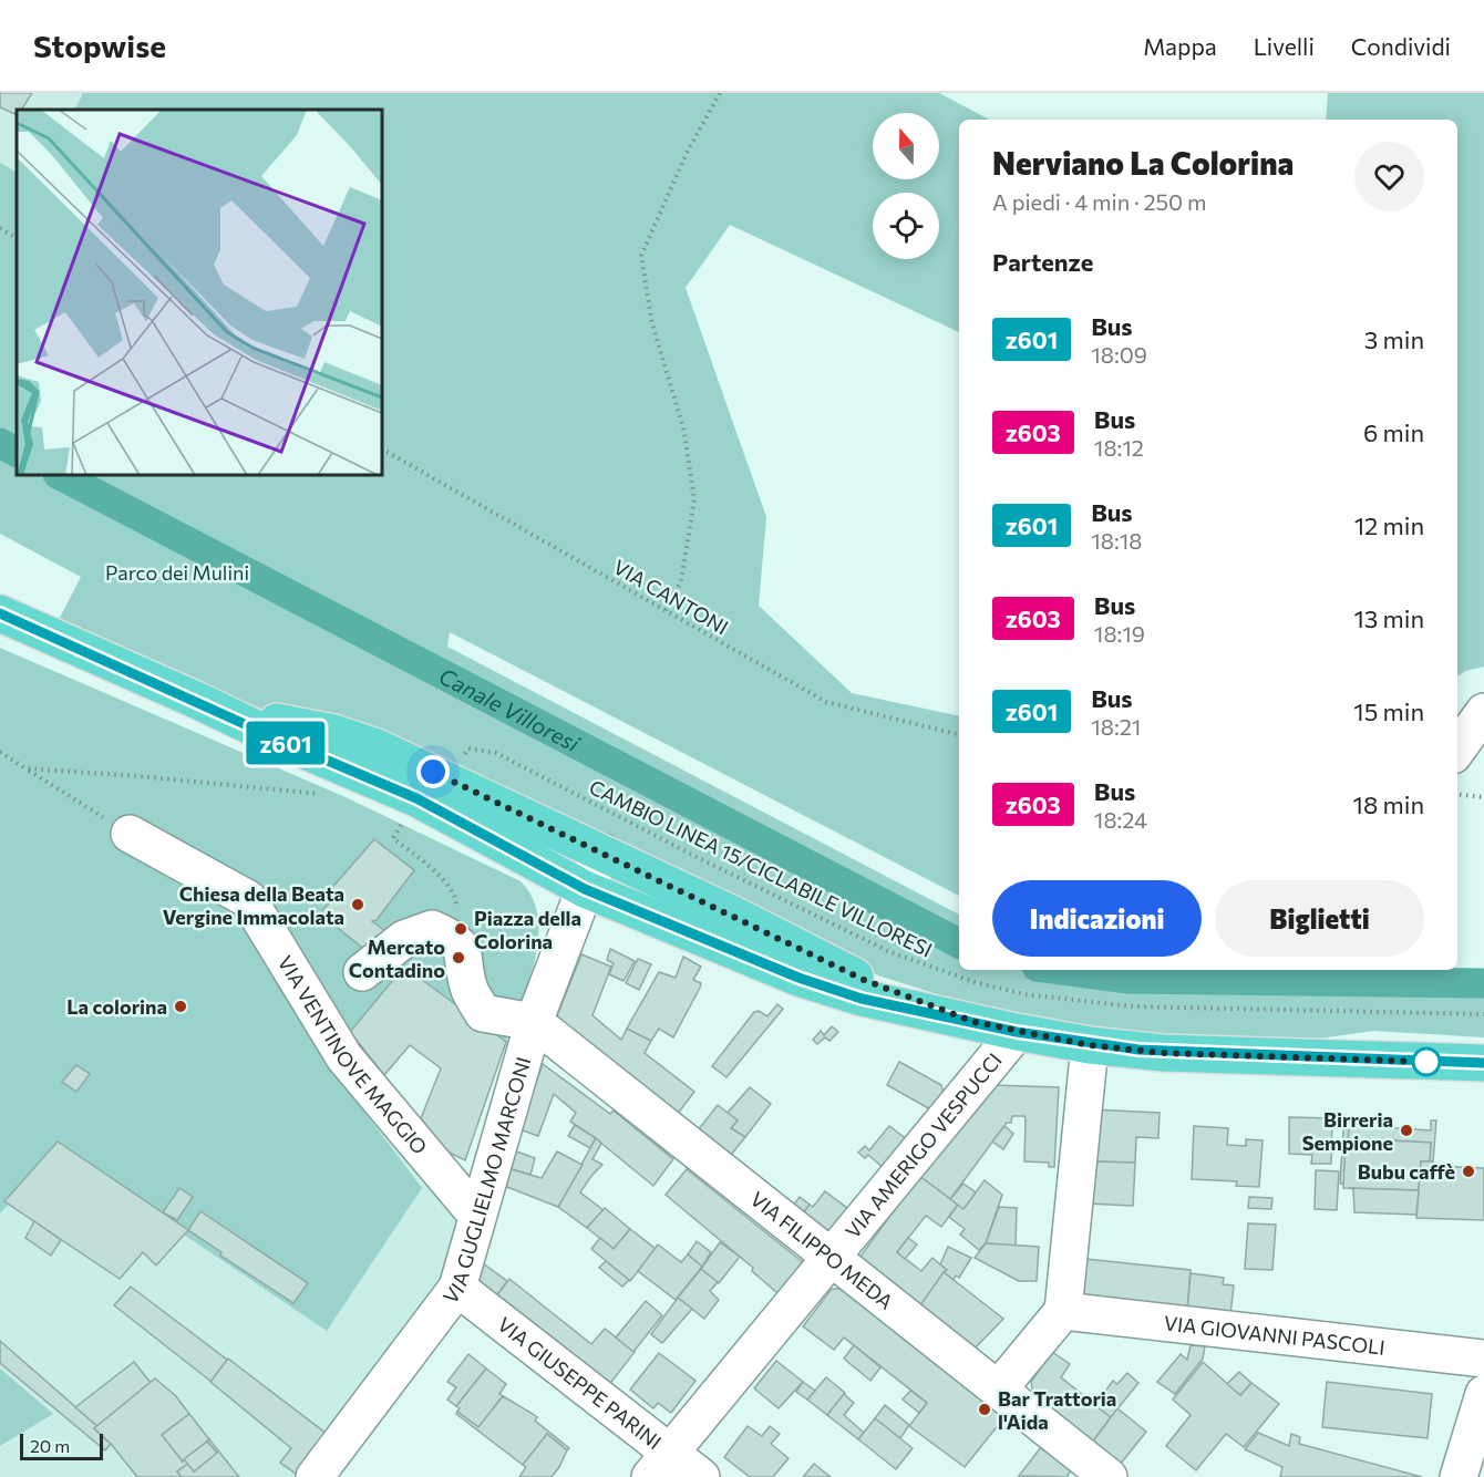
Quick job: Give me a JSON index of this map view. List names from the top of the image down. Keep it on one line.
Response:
{"streets":{"street":["VIA VENTINOVE MAGGIO","VIA AMERIGO VESPUCCI","VIA GUGLIELMO MARCONI","VIA FILIPPO MEDA","VIA GIOVANNI PASCOLI","VIA GIUSEPPE PARINI"],"path":["VIA CANTONI","CAMBIO LINEA 15/CICLABILE VILLORESI"]},"crossings":[["VIA VENTINOVE MAGGIO","VIA GUGLIELMO MARCONI"],["VIA AMERIGO VESPUCCI","VIA FILIPPO MEDA"],["VIA AMERIGO VESPUCCI","VIA GIUSEPPE PARINI"],["VIA GUGLIELMO MARCONI","VIA FILIPPO MEDA"],["VIA GUGLIELMO MARCONI","VIA GIUSEPPE PARINI"]],"water":["Canale Villoresi"],"parks":["Parco dei Mulini"],"places":["Chiesa della Beata Vergine Immacolata","Piazza della Colorina","Mercato Contadino","La colorina","Birreria Sempione","Bubu caffè","Bar Trattoria l'Aida"],"lines":["bus line z601"],"scale_bar":"20 m","north":"top","page":{"header":"Stopwise","nav":["Mappa","Livelli","Condividi"],"on_map":"z601","heading":[["Nerviano La Colorina","A piedi · 4 min · 250 m"],"Partenze"],"list":[{"mark":"z601","name":"Bus","note":"18:09","value":"3 min"},{"mark":"z603","name":"Bus","note":"18:12","value":"6 min"},{"mark":"z601","name":"Bus","note":"18:18","value":"12 min"},{"mark":"z603","name":"Bus","note":"18:19","value":"13 min"},{"mark":"z601","name":"Bus","note":"18:21","value":"15 min"},{"mark":"z603","name":"Bus","note":"18:24","value":"18 min"}],"buttons":["Indicazioni","Biglietti"],"scale":"20 m"}}
